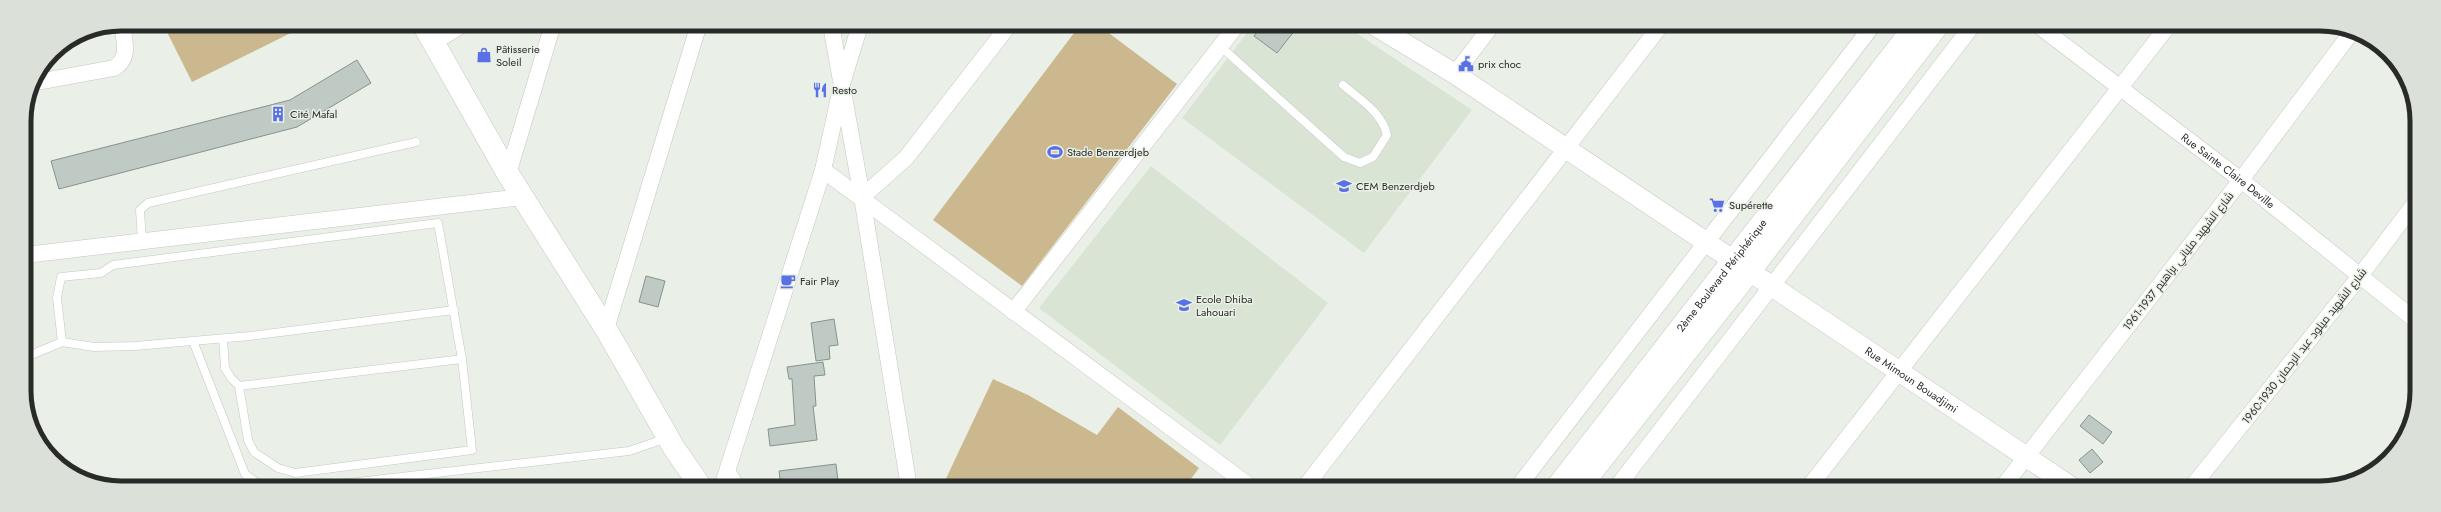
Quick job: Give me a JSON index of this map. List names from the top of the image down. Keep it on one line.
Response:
{"streets":{"main road":["2ème Boulevard Périphérique"],"street":["Rue Sainte Claire Deville","شارع الشهيد ملياني براهيم 1937-1961","شارع الشهيد ميلود عبد الرحمان 1930-1960","Rue Mimoun Bouadjimi"]},"crossings":[["Rue Sainte Claire Deville","شارع الشهيد ملياني براهيم 1937-1961"],["Rue Sainte Claire Deville","شارع الشهيد ميلود عبد الرحمان 1930-1960"],["شارع الشهيد ملياني براهيم 1937-1961","Rue Mimoun Bouadjimi"],["2ème Boulevard Périphérique","Rue Mimoun Bouadjimi"]],"places":{"shop":["Pâtisserie Soleil"],"public building":["prix choc"],"restaurant":["Resto"],"building":["Cité Mafal"],"sports":["Stade Benzerdjeb"],"school or university":["CEM Benzerdjeb","Ecole Dhiba Lahouari"],"supermarket":["Supérette"],"cafe":["Fair Play"]}}
